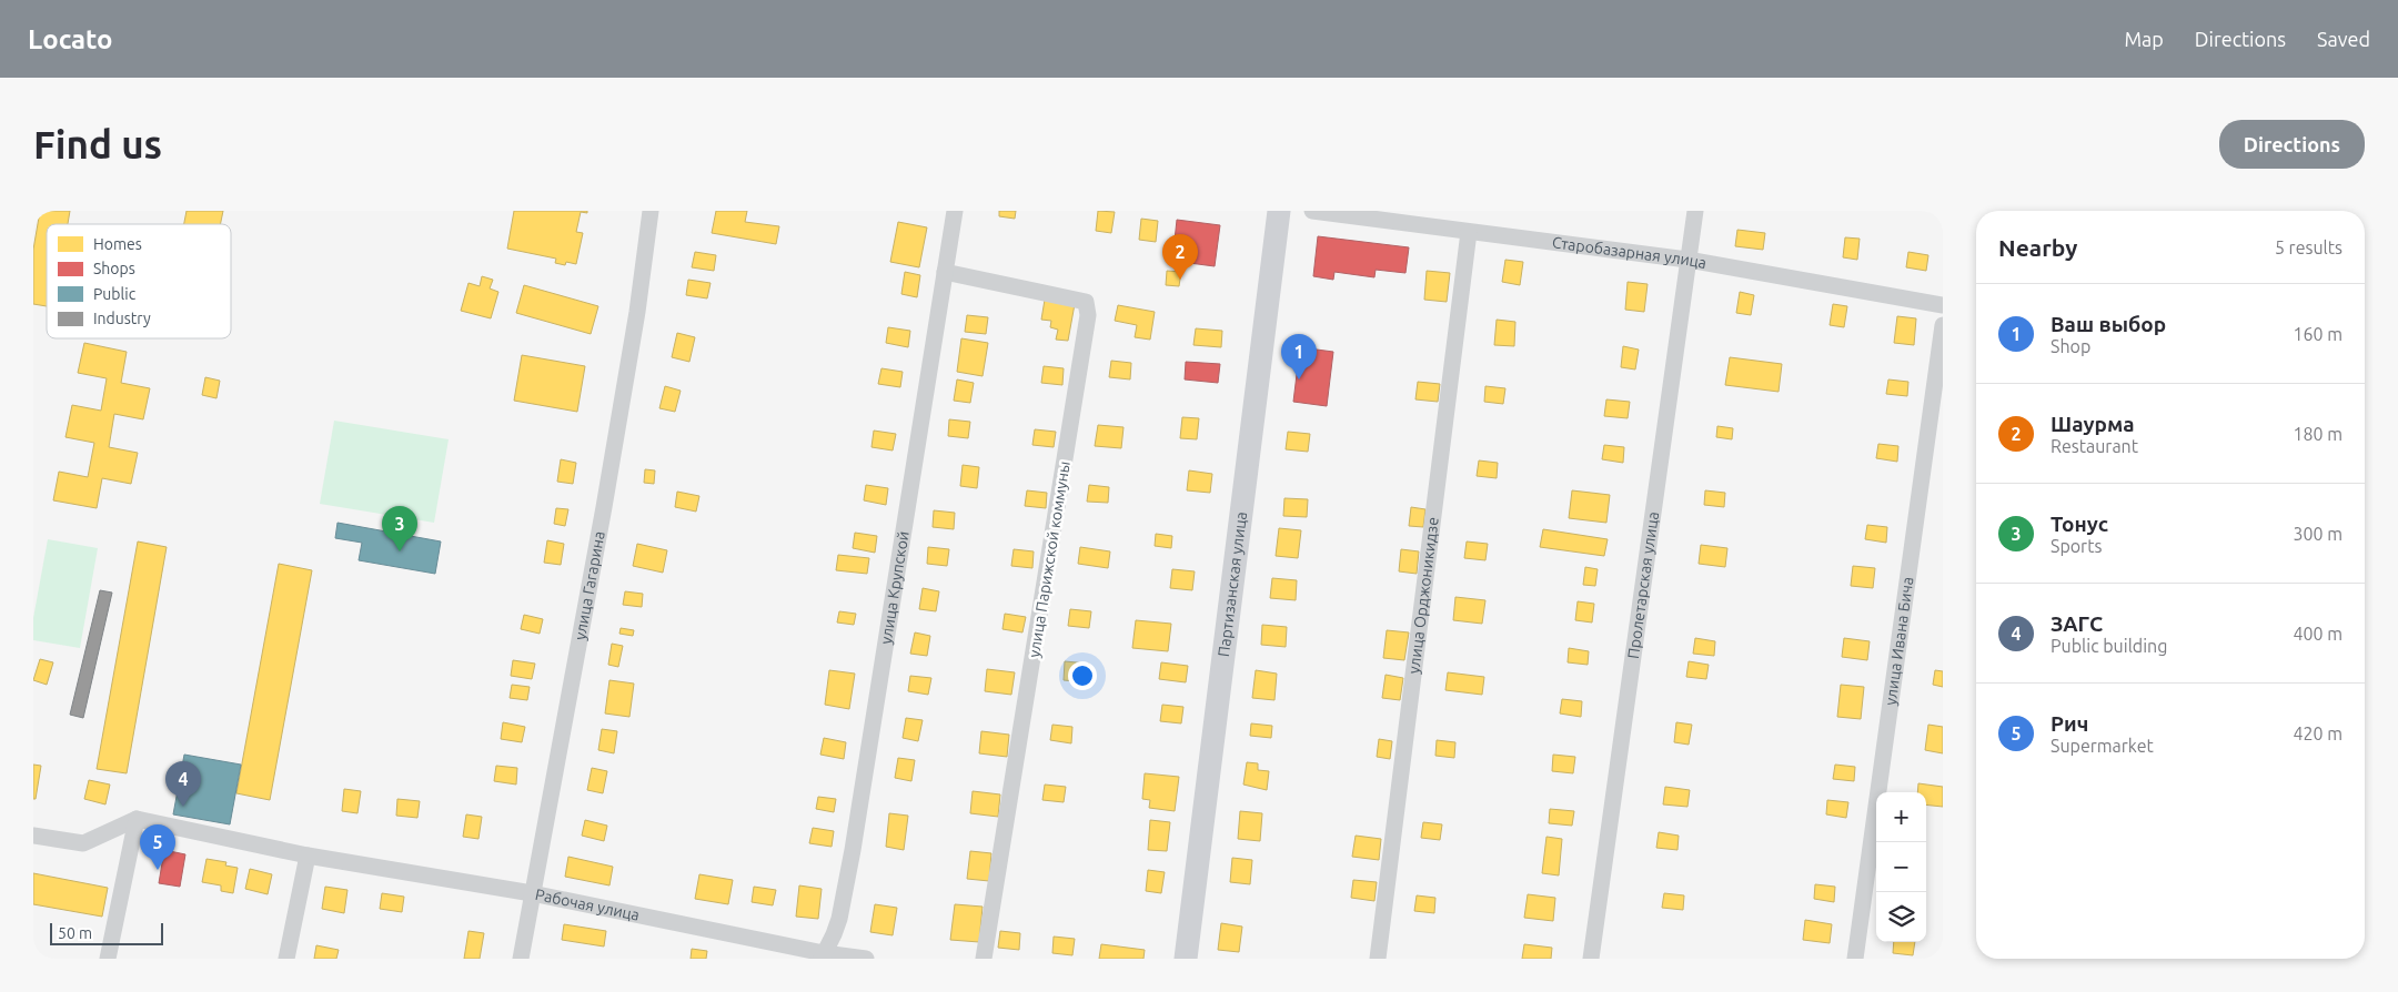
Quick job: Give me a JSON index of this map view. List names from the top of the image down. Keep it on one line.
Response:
{"streets":{"main road":["Партизанская улица"],"street":["Старобазарная улица","улица Парижской коммуны","Пролетарская улица","улица Гагарина","улица Крупской","улица Орджоникидзе","улица Ивана Бича","Рабочая улица"]},"crossings":[["Старобазарная улица","Пролетарская улица"],["Старобазарная улица","улица Орджоникидзе"],["улица Парижской коммуны","улица Крупской"],["улица Гагарина","Рабочая улица"],["улица Крупской","Рабочая улица"]],"legend":["Homes","Shops","Public","Industry"],"scale_bar":"50 m","page":{"header":"Locato","nav":["Map","Directions","Saved"],"buttons":"Directions","title":"Find us","heading":["Nearby","5 results"],"pins":["2","1","3","4","5"],"list":[{"mark":"1","name":"Ваш выбор","note":"Shop","value":"160 m"},{"mark":"2","name":"Шаурма","note":"Restaurant","value":"180 m"},{"mark":"3","name":"Тонус","note":"Sports","value":"300 m"},{"mark":"4","name":"ЗАГС","note":"Public building","value":"400 m"},{"mark":"5","name":"Рич","note":"Supermarket","value":"420 m"}],"map_buttons":["+","−"],"scale":"50 m"}}
